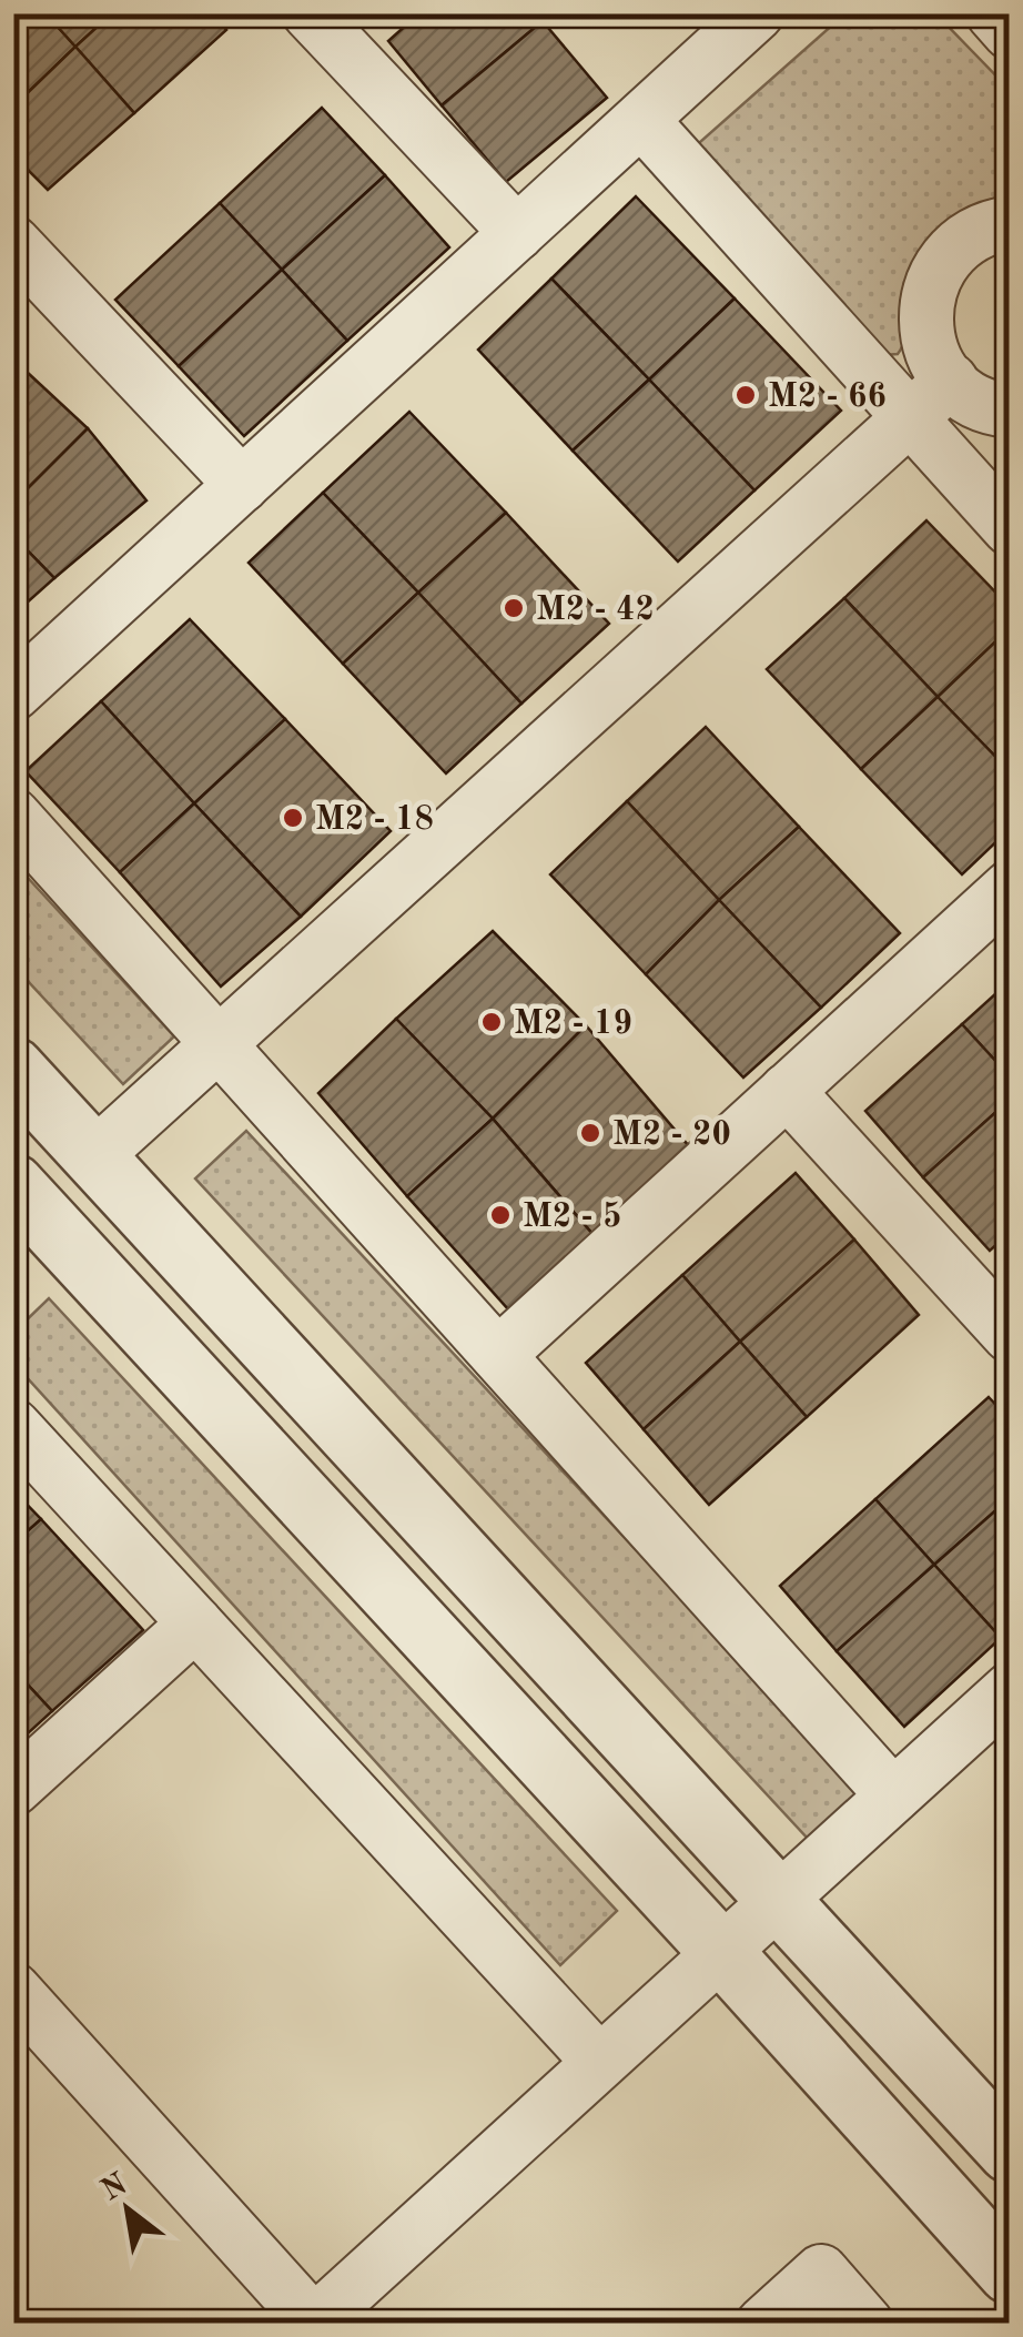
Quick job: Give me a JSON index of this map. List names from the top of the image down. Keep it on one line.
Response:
{"places":["M2 - 66","M2 - 42","M2 - 18","M2 - 19","M2 - 20","M2 - 5"],"north":"top left"}
